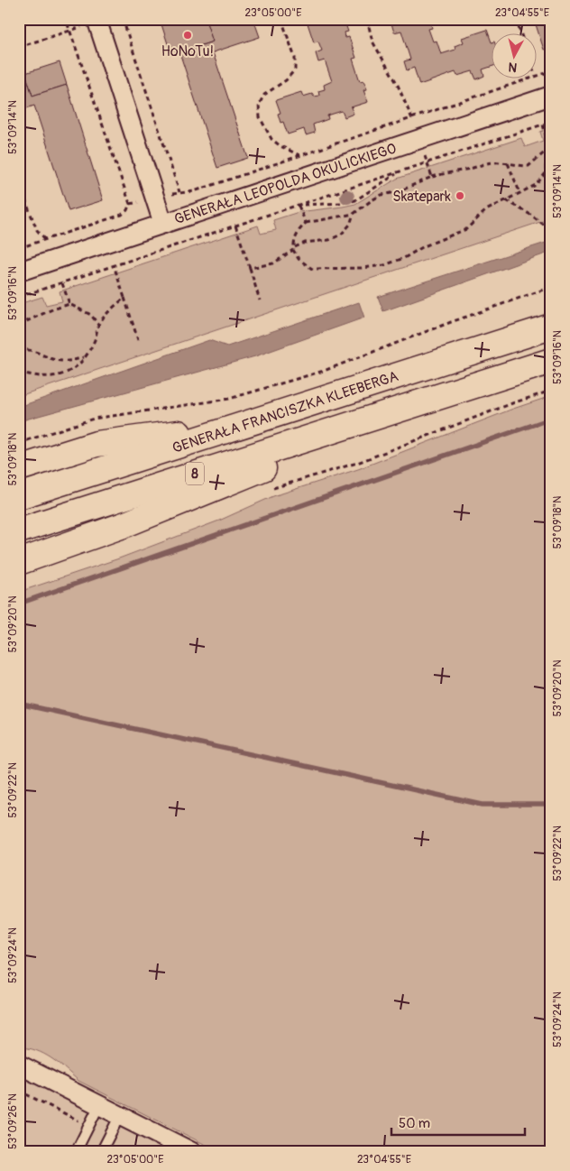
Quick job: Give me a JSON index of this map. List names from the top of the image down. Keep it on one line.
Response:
{"streets":{"highway":["GENERAŁA FRANCISZKA KLEEBERGA","8"],"street":["GENERAŁA LEOPOLDA OKULICKIEGO"]},"places":["HoNoTu!","Skatepark"],"scale_bar":"50 m","north":"bottom","coordinates":["23°05'00\"E","23°04'55\"E","53°09'14\"N","53°09'16\"N","53°09'18\"N","53°09'20\"N","53°09'22\"N","53°09'24\"N","53°09'26\"N"]}
